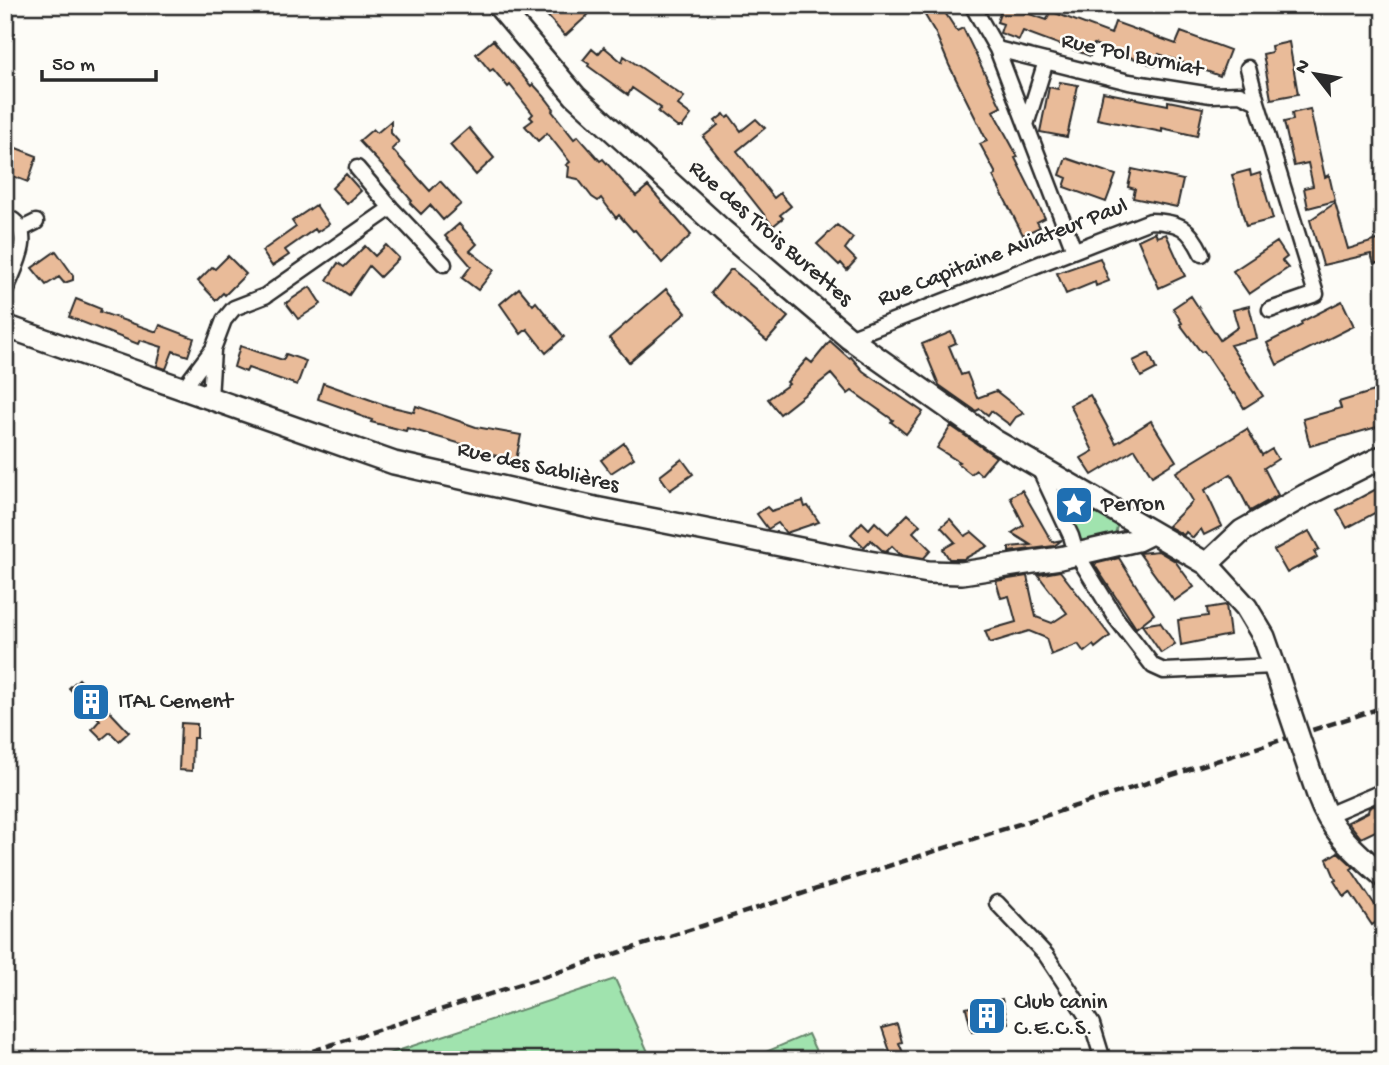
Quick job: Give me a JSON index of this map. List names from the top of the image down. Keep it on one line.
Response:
{"streets":{"street":["Rue Pol Burniat","Rue des Trois Burettes","Rue Capitaine Aviateur Paul","Rue des Sablières"]},"crossings":[["Rue des Trois Burettes","Rue Capitaine Aviateur Paul"],["Rue des Trois Burettes","Rue des Sablières"]],"places":{"place":["Perron"],"building":["ITAL Cement","Club canin C.E.C.S."]},"scale_bar":"50 m","north":"top left"}
